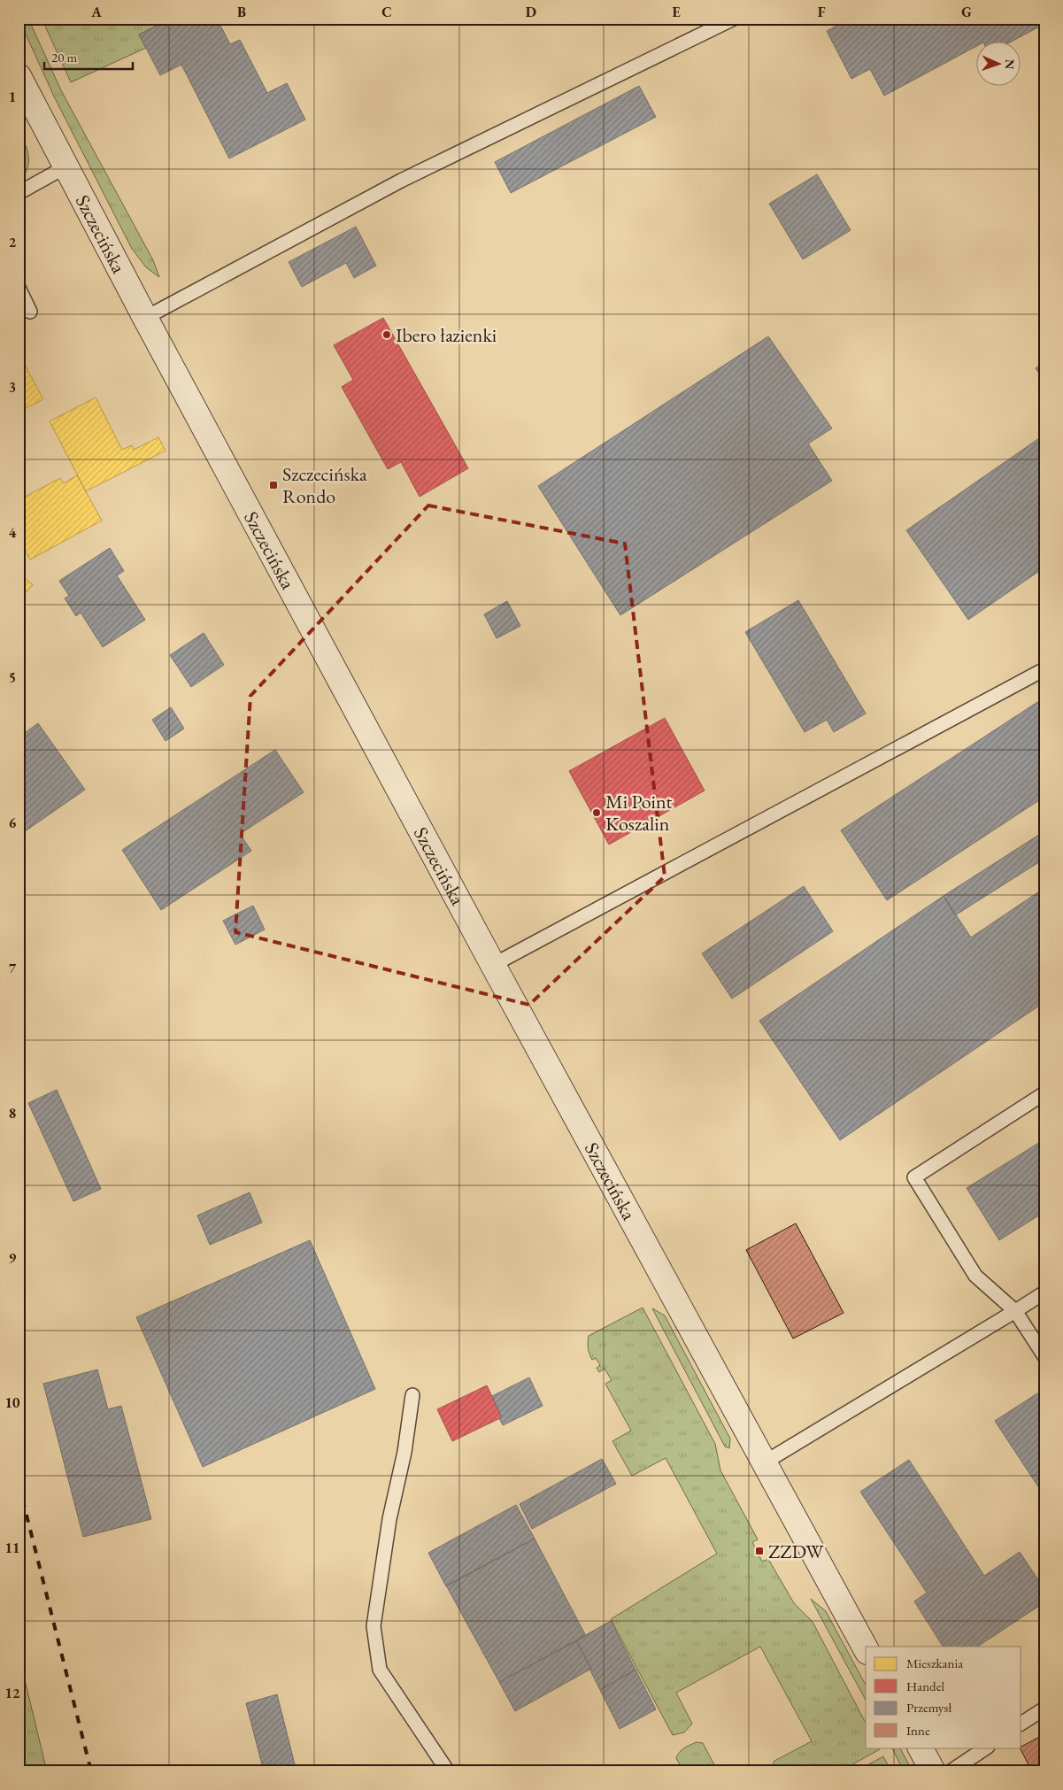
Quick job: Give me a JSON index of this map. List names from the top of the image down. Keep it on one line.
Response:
{"streets":{"street":["Szczecińska"]},"places":{"other":["Ibero łazienki","Mi Point Koszalin"],"transit":["Szczecińska Rondo","ZZDW"]},"legend":["Mieszkania","Handel","Przemysł","Inne"],"scale_bar":"20 m","north":"right","grid":{"columns":["A","B","C","D","E","F","G"],"rows":["1","2","3","4","5","6","7","8","9","10","11","12"]}}
